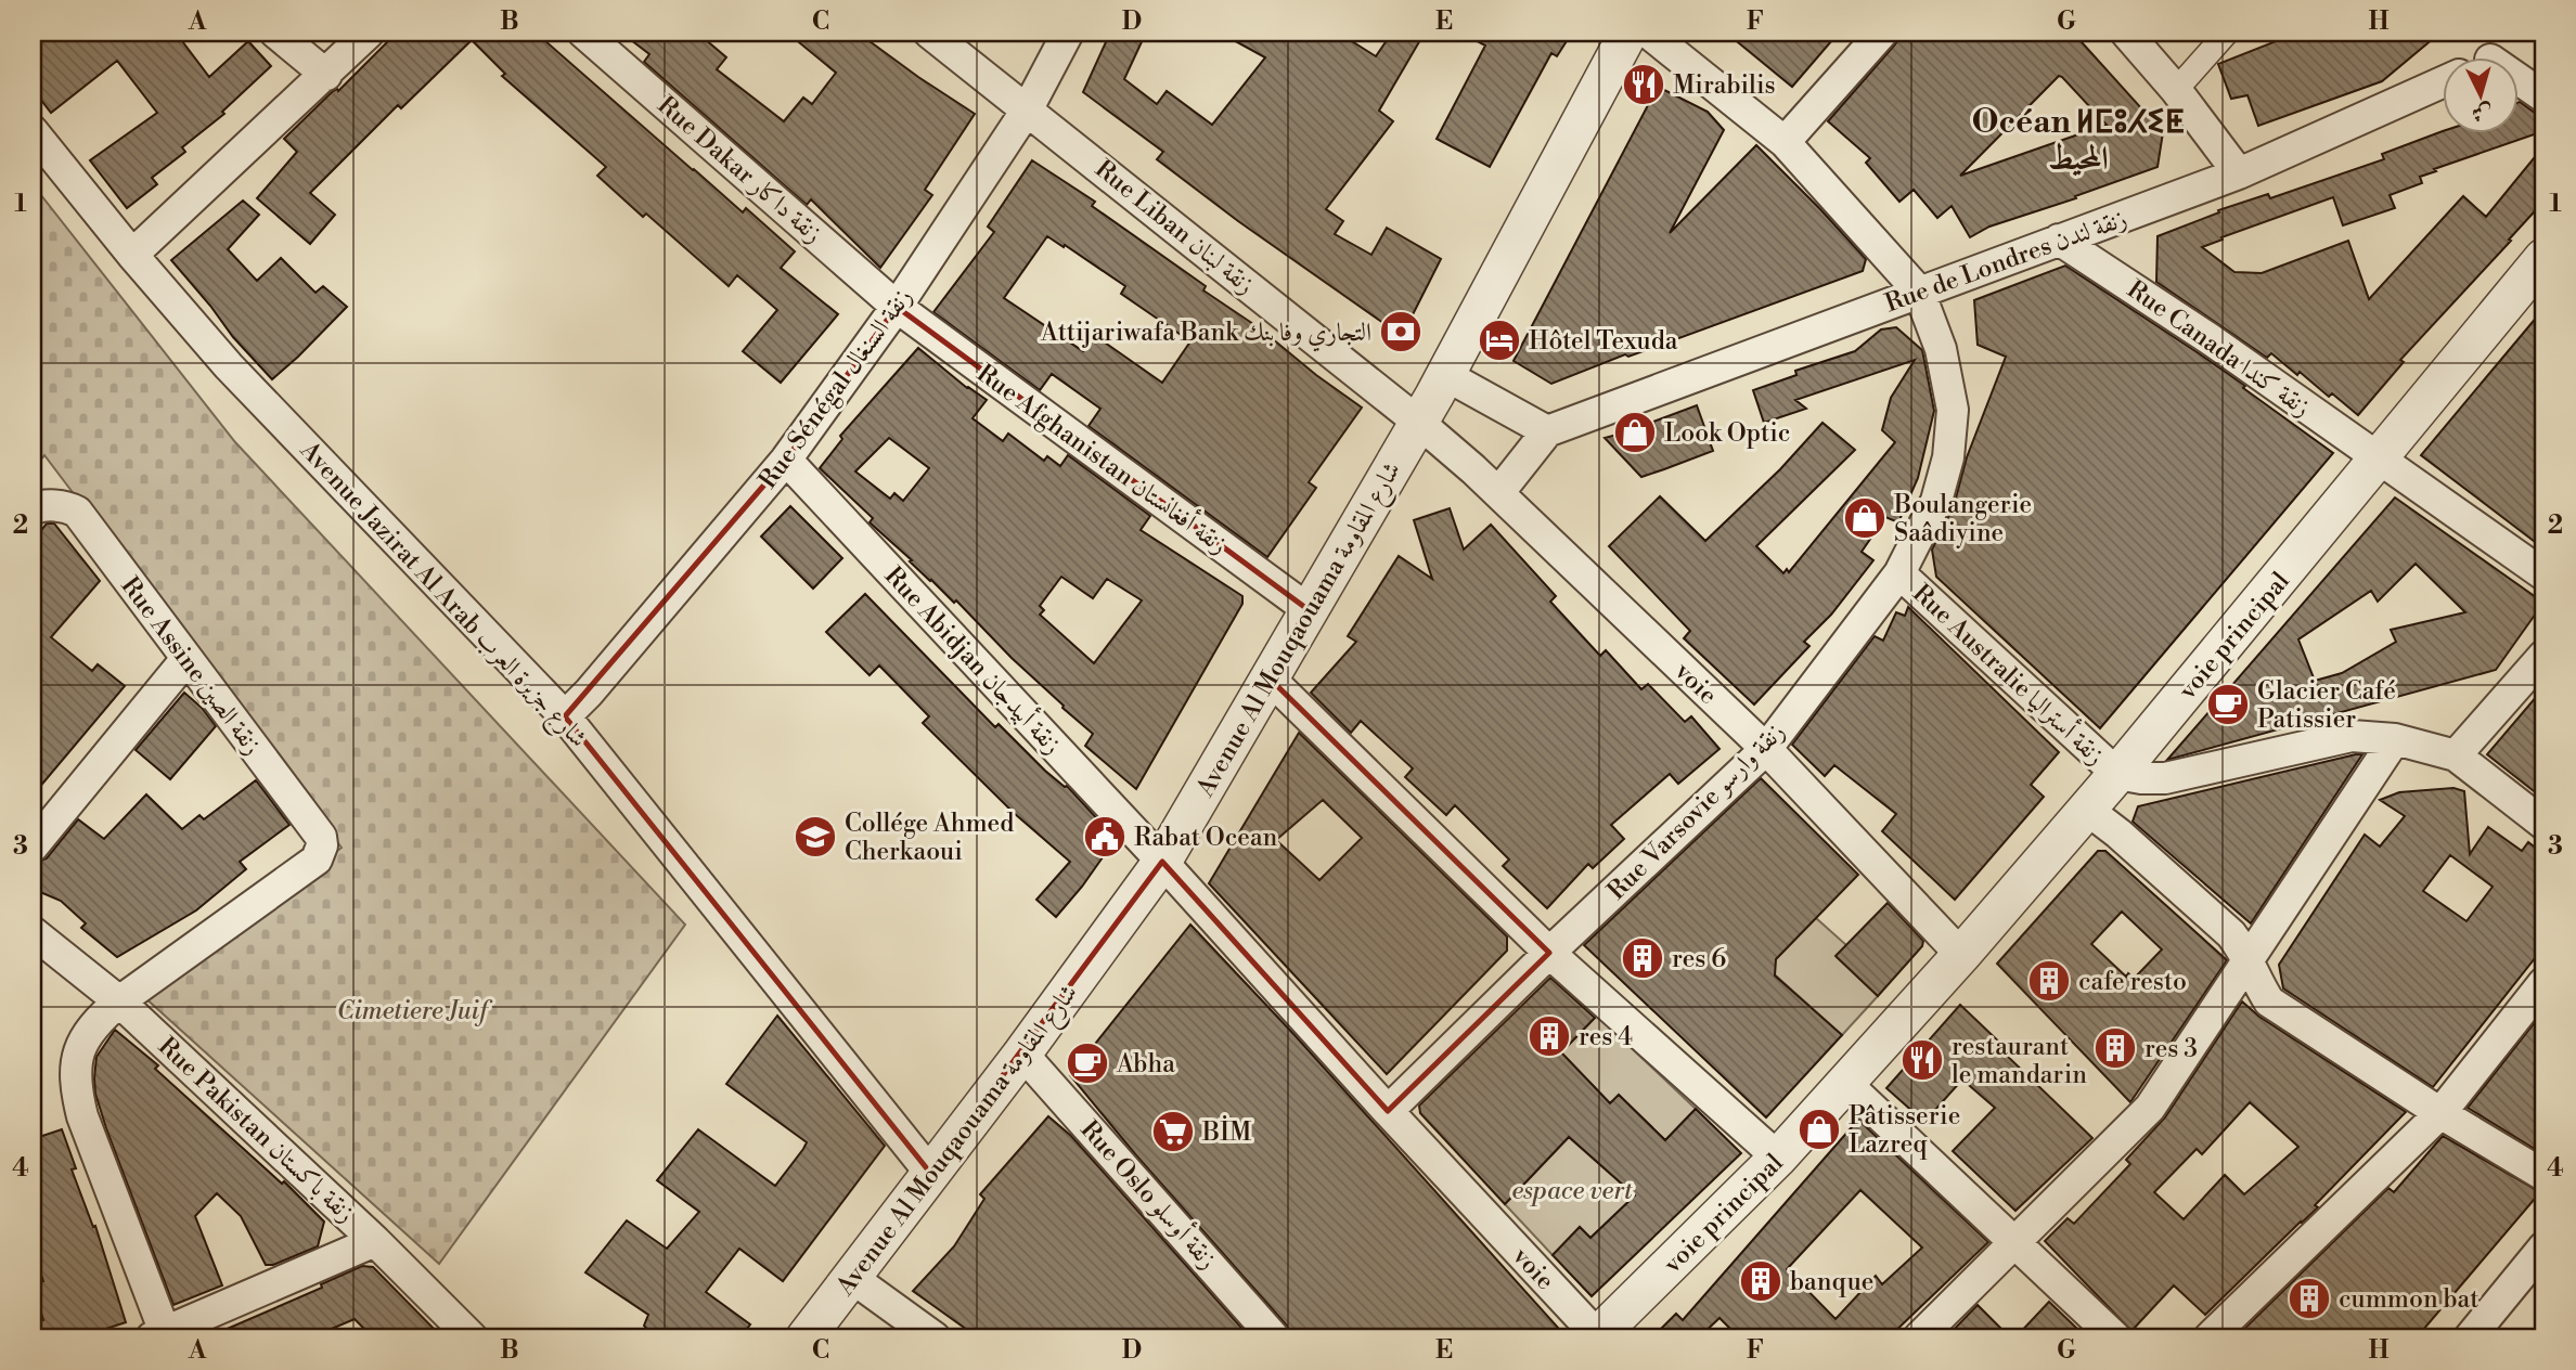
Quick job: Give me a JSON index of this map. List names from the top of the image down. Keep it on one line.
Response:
{"streets":{"street":["Rue Dakar زنقة داكار","Rue Liban زنقة لبنان","Rue de Londres زنقة لندن","Rue Canada زنقة كندا","Rue Sénégal زنقة السنغال","Rue Afghanistan زنقة أفغانستان","Avenue Jazirat Al Arab شارع جزيرة العرب","Avenue Al Mouqaouama شارع المقاومة","voie principal","Rue Abidjan زنقة أبيدجان","Rue Assine زنقة الصين","Rue Australie زنقة أستراليا","voie","Rue Varsovie زنقة وارسو","Rue Pakistan زنقة باكستان","Rue Oslo زنقة أوسلو"]},"crossings":[["Rue Dakar زنقة داكار","Rue Sénégal زنقة السنغال"],["Rue Dakar زنقة داكار","Rue Afghanistan زنقة أفغانستان"],["Rue Liban زنقة لبنان","Rue Sénégal زنقة السنغال"],["Rue Liban زنقة لبنان","Avenue Al Mouqaouama شارع المقاومة"],["Rue Liban زنقة لبنان","voie"],["Rue de Londres زنقة لندن","Rue Canada زنقة كندا"],["Rue de Londres زنقة لندن","Rue Varsovie زنقة وارسو"],["Rue Canada زنقة كندا","voie principal"],["Rue Sénégal زنقة السنغال","Rue Afghanistan زنقة أفغانستان"],["Rue Sénégal زنقة السنغال","Avenue Jazirat Al Arab شارع جزيرة العرب"],["Rue Sénégal زنقة السنغال","Rue Abidjan زنقة أبيدجان"],["Rue Afghanistan زنقة أفغانستان","Avenue Al Mouqaouama شارع المقاومة"],["Avenue Jazirat Al Arab شارع جزيرة العرب","Avenue Al Mouqaouama شارع المقاومة"],["Avenue Al Mouqaouama شارع المقاومة","Rue Abidjan زنقة أبيدجان"],["Avenue Al Mouqaouama شارع المقاومة","voie"],["Avenue Al Mouqaouama شارع المقاومة","Rue Oslo زنقة أوسلو"],["voie principal","Rue Australie زنقة أستراليا"],["voie principal","voie"],["Rue Abidjan زنقة أبيدجان","voie"],["Rue Assine زنقة الصين","Rue Pakistan زنقة باكستان"],["Rue Australie زنقة أستراليا","Rue Varsovie زنقة وارسو"],["voie","Rue Varsovie زنقة وارسو"]],"districts":["Océan ⵍⵎⵓⵃⵉⵟ المحيط"],"parks":["Cimetiere Juif","espace vert"],"places":{"restaurant":["Mirabilis","restaurant le mandarin"],"bank":["Attijariwafa Bank التجاري وفا بنك"],"hotel":["Hôtel Texuda"],"shop":["Look Optic","Boulangerie Saâdiyine","Pâtisserie Lazreq"],"cafe":["Glacier Café Patissier","Abha"],"school or university":["Collége Ahmed Cherkaoui"],"public building":["Rabat Ocean"],"building":["res 6","cafe resto","res 4","res 3","banque","cummon bat"],"supermarket":["BİM"]},"north":"bottom","grid":{"columns":["A","B","C","D","E","F","G","H"],"rows":["1","2","3","4"]}}
